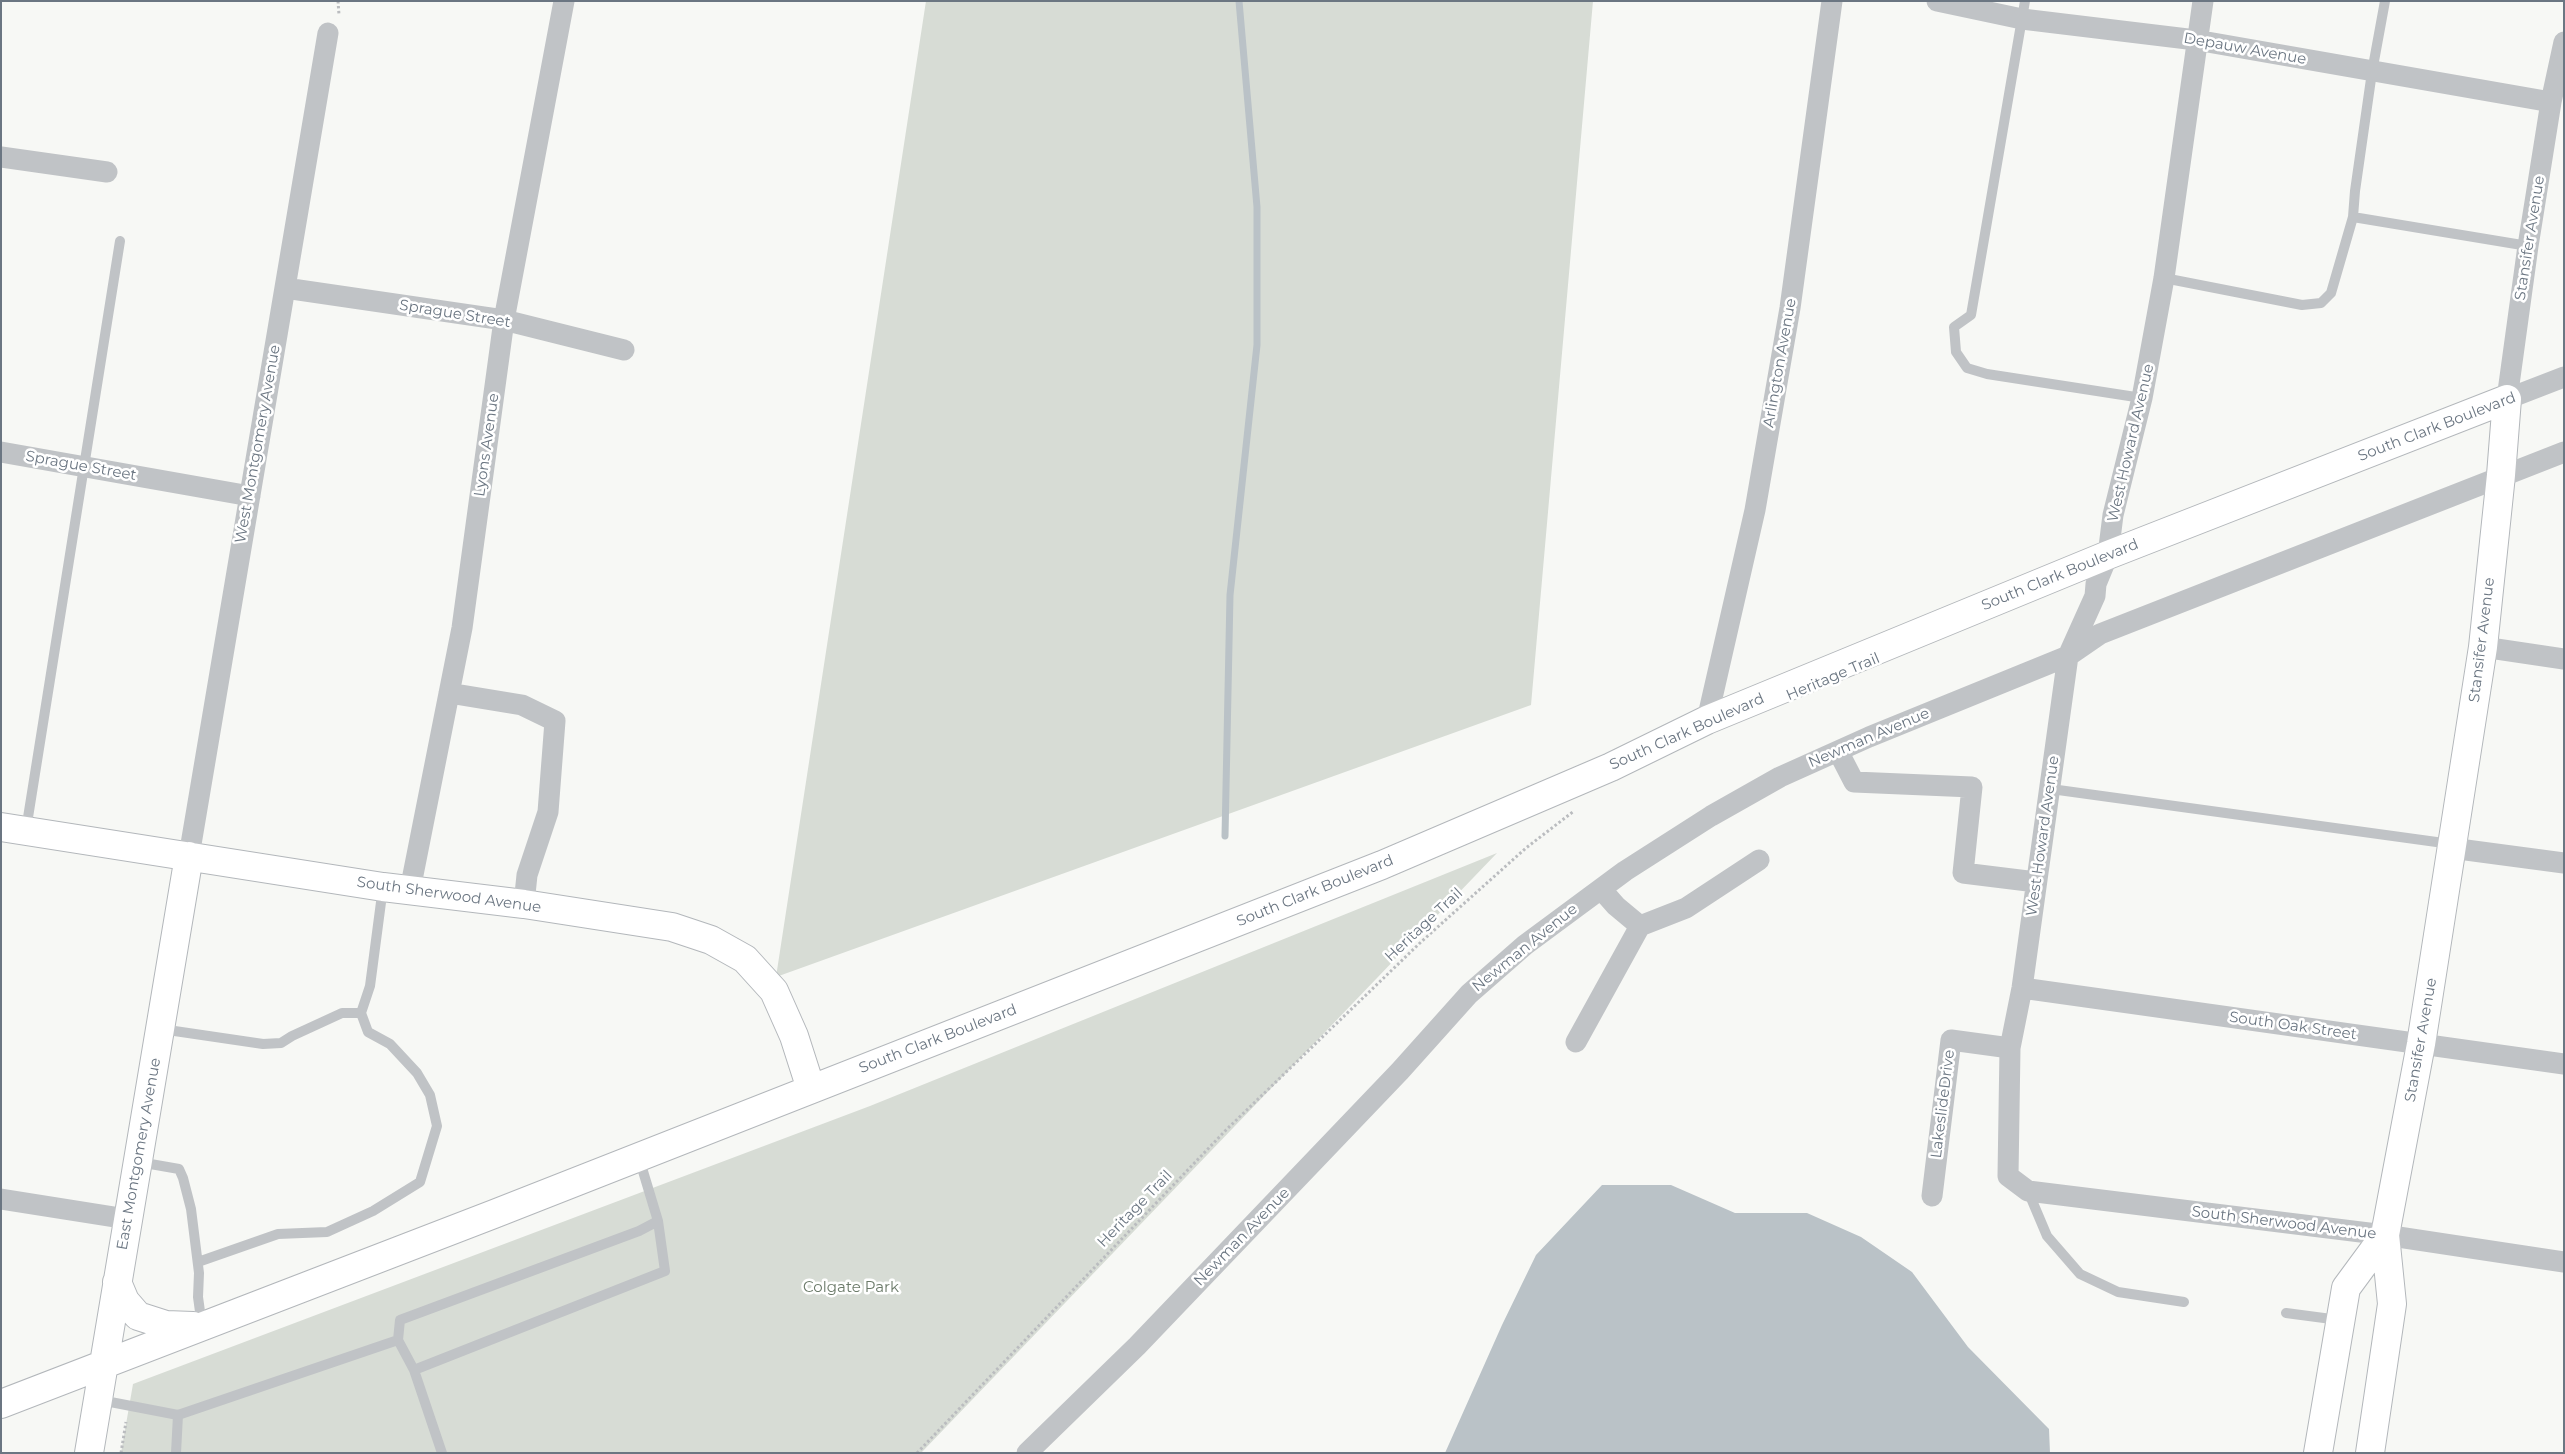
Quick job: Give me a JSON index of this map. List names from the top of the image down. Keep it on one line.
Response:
{"streets":{"street":["Depauw Avenue","Stansifer Avenue","Sprague Street","Arlington Avenue","South Clark Boulevard","West Howard Avenue","West Montgomery Avenue","Lyons Avenue","Newman Avenue","South Sherwood Avenue","South Oak Street","LakeslideDrive","East Montgomery Avenue"],"path":["Heritage Trail"]},"crossings":[["Depauw Avenue","Stansifer Avenue"],["Depauw Avenue","West Howard Avenue"],["Stansifer Avenue","South Clark Boulevard"],["Stansifer Avenue","South Sherwood Avenue"],["Stansifer Avenue","South Oak Street"],["Sprague Street","West Montgomery Avenue"],["Sprague Street","Lyons Avenue"],["Arlington Avenue","South Clark Boulevard"],["South Clark Boulevard","West Howard Avenue"],["South Clark Boulevard","South Sherwood Avenue"],["South Clark Boulevard","East Montgomery Avenue"],["West Howard Avenue","Newman Avenue"],["West Howard Avenue","South Sherwood Avenue"],["West Howard Avenue","South Oak Street"],["West Howard Avenue","LakeslideDrive"],["West Montgomery Avenue","South Sherwood Avenue"],["West Montgomery Avenue","East Montgomery Avenue"],["Lyons Avenue","South Sherwood Avenue"],["South Sherwood Avenue","East Montgomery Avenue"]],"parks":["Colgate Park"]}
